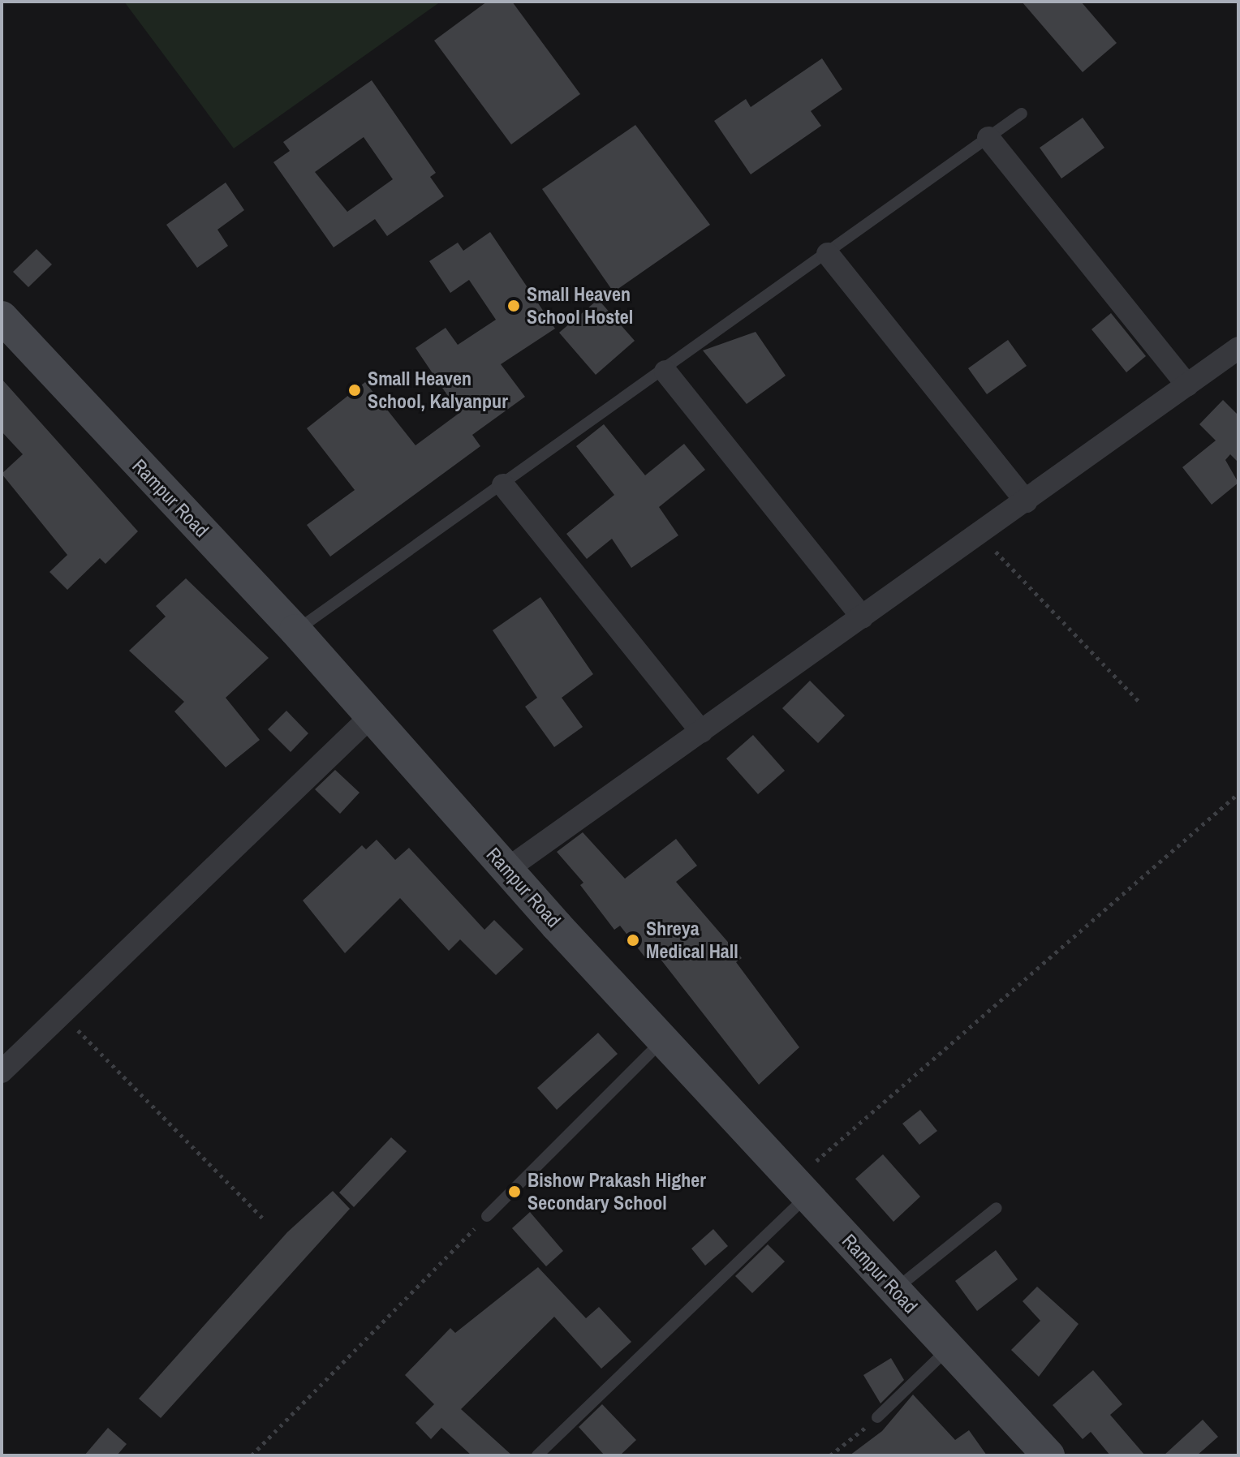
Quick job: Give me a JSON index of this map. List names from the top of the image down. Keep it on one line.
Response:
{"streets":{"main road":["Rampur Road"]},"places":["Small Heaven School Hostel","Small Heaven School, Kalyanpur","Shreya Medical Hall","Bishow Prakash Higher Secondary School"]}
